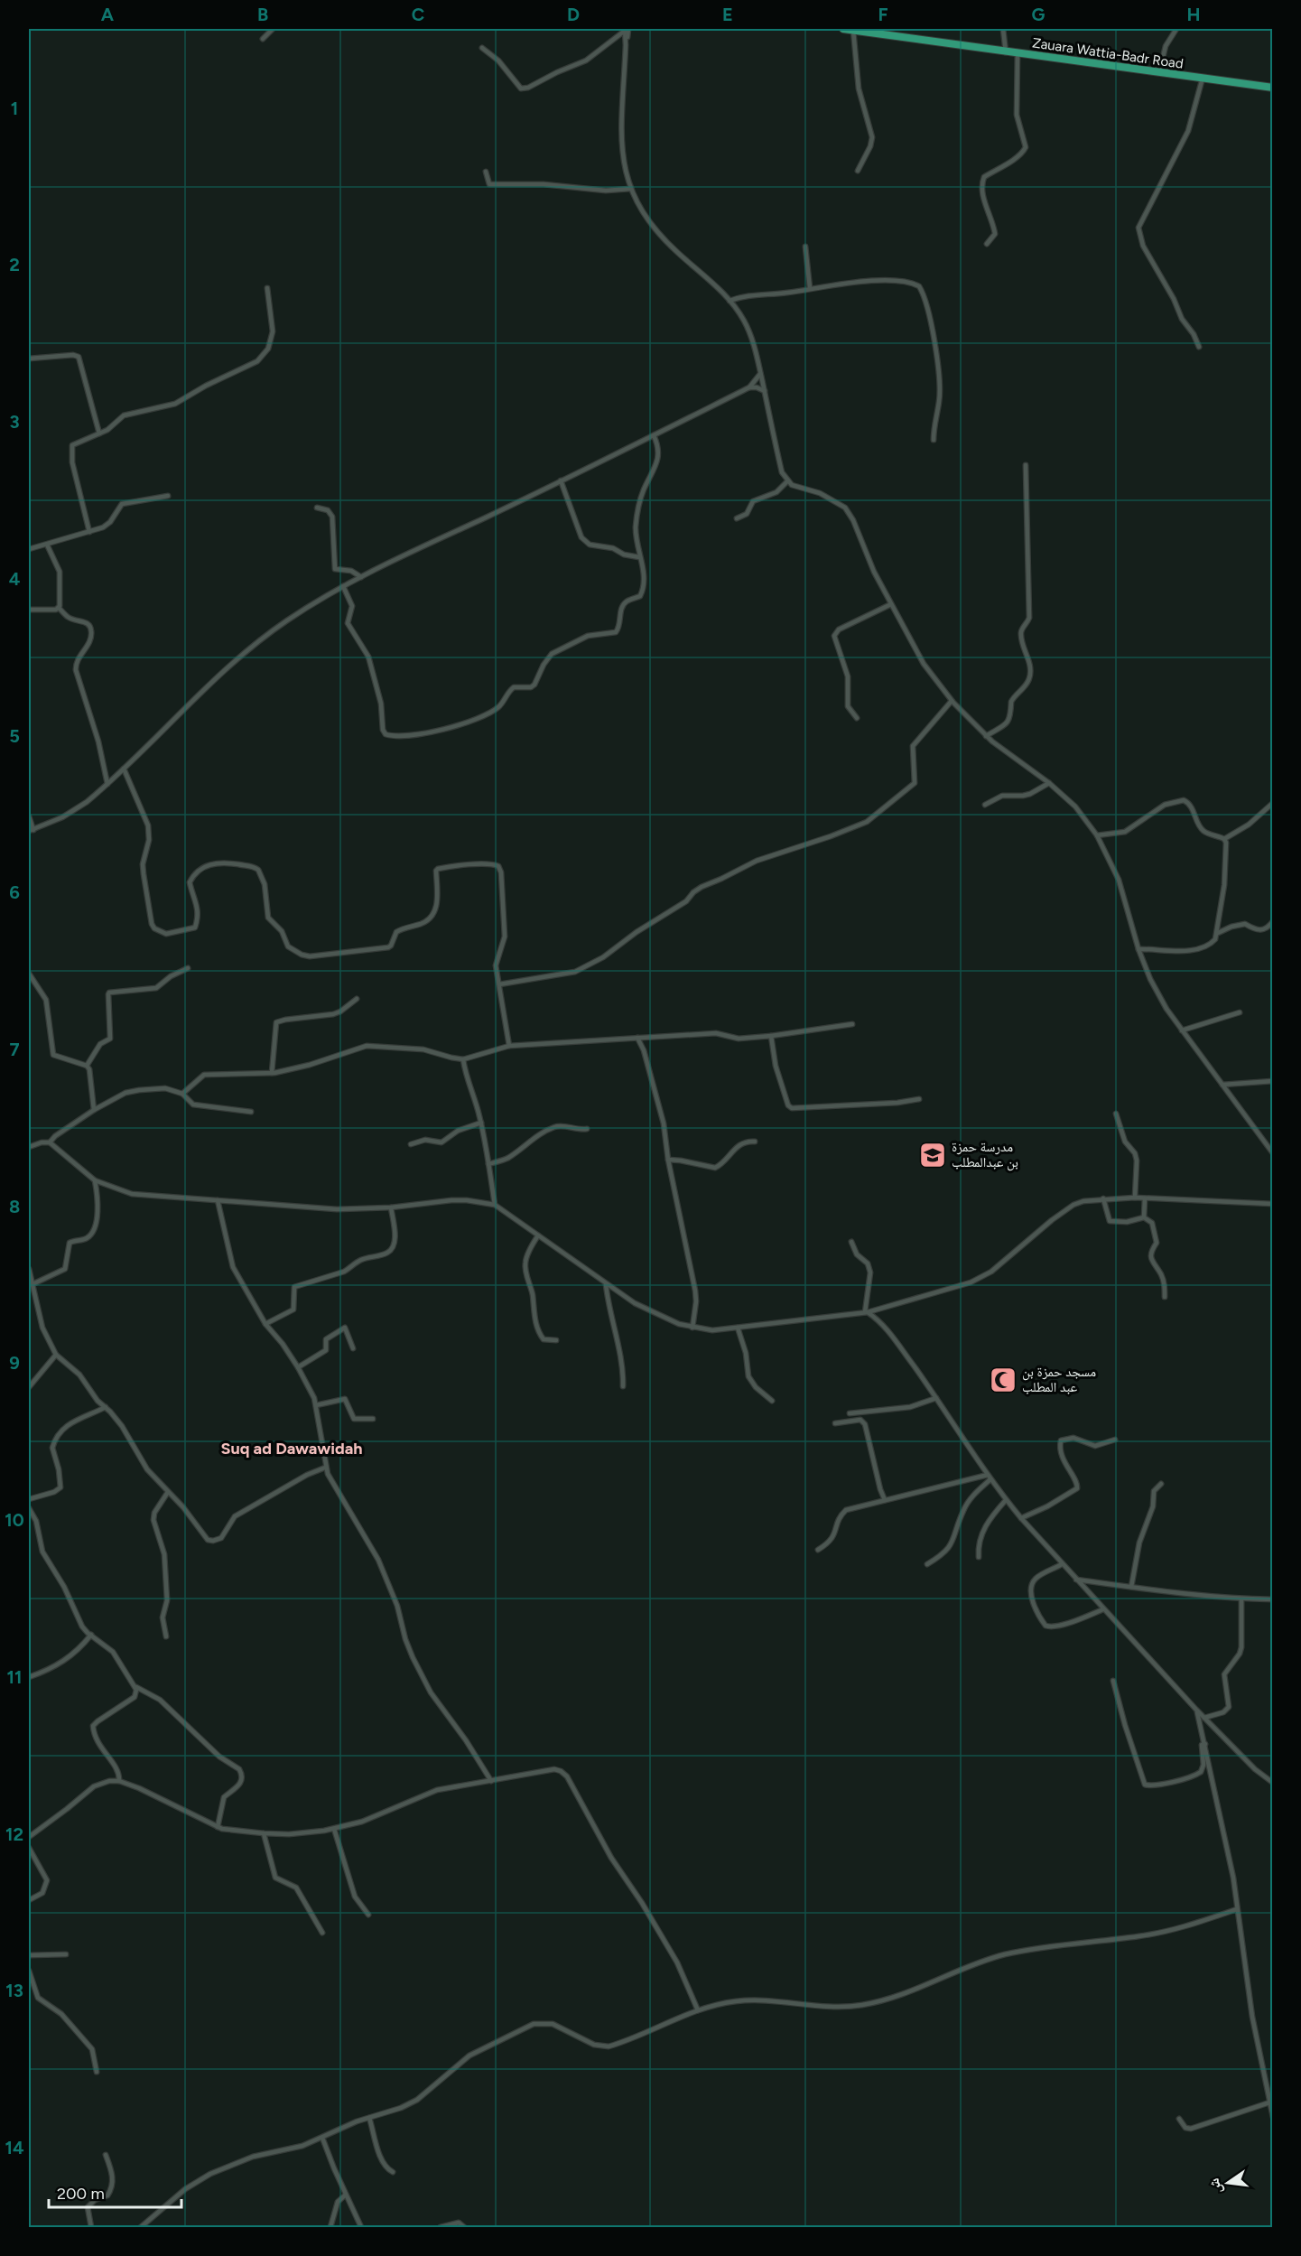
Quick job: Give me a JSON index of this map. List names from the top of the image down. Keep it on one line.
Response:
{"streets":{"highway":["Zauara Wattia-Badr Road"]},"districts":["Suq ad Dawawidah"],"places":{"school or university":["مدرسة حمزة بن عبدالمطلب"],"mosque":["مسجد حمزة بن عبد المطلب"]},"scale_bar":"200 m","north":"left","grid":{"columns":["A","B","C","D","E","F","G","H"],"rows":["1","2","3","4","5","6","7","8","9","10","11","12","13","14"]}}
